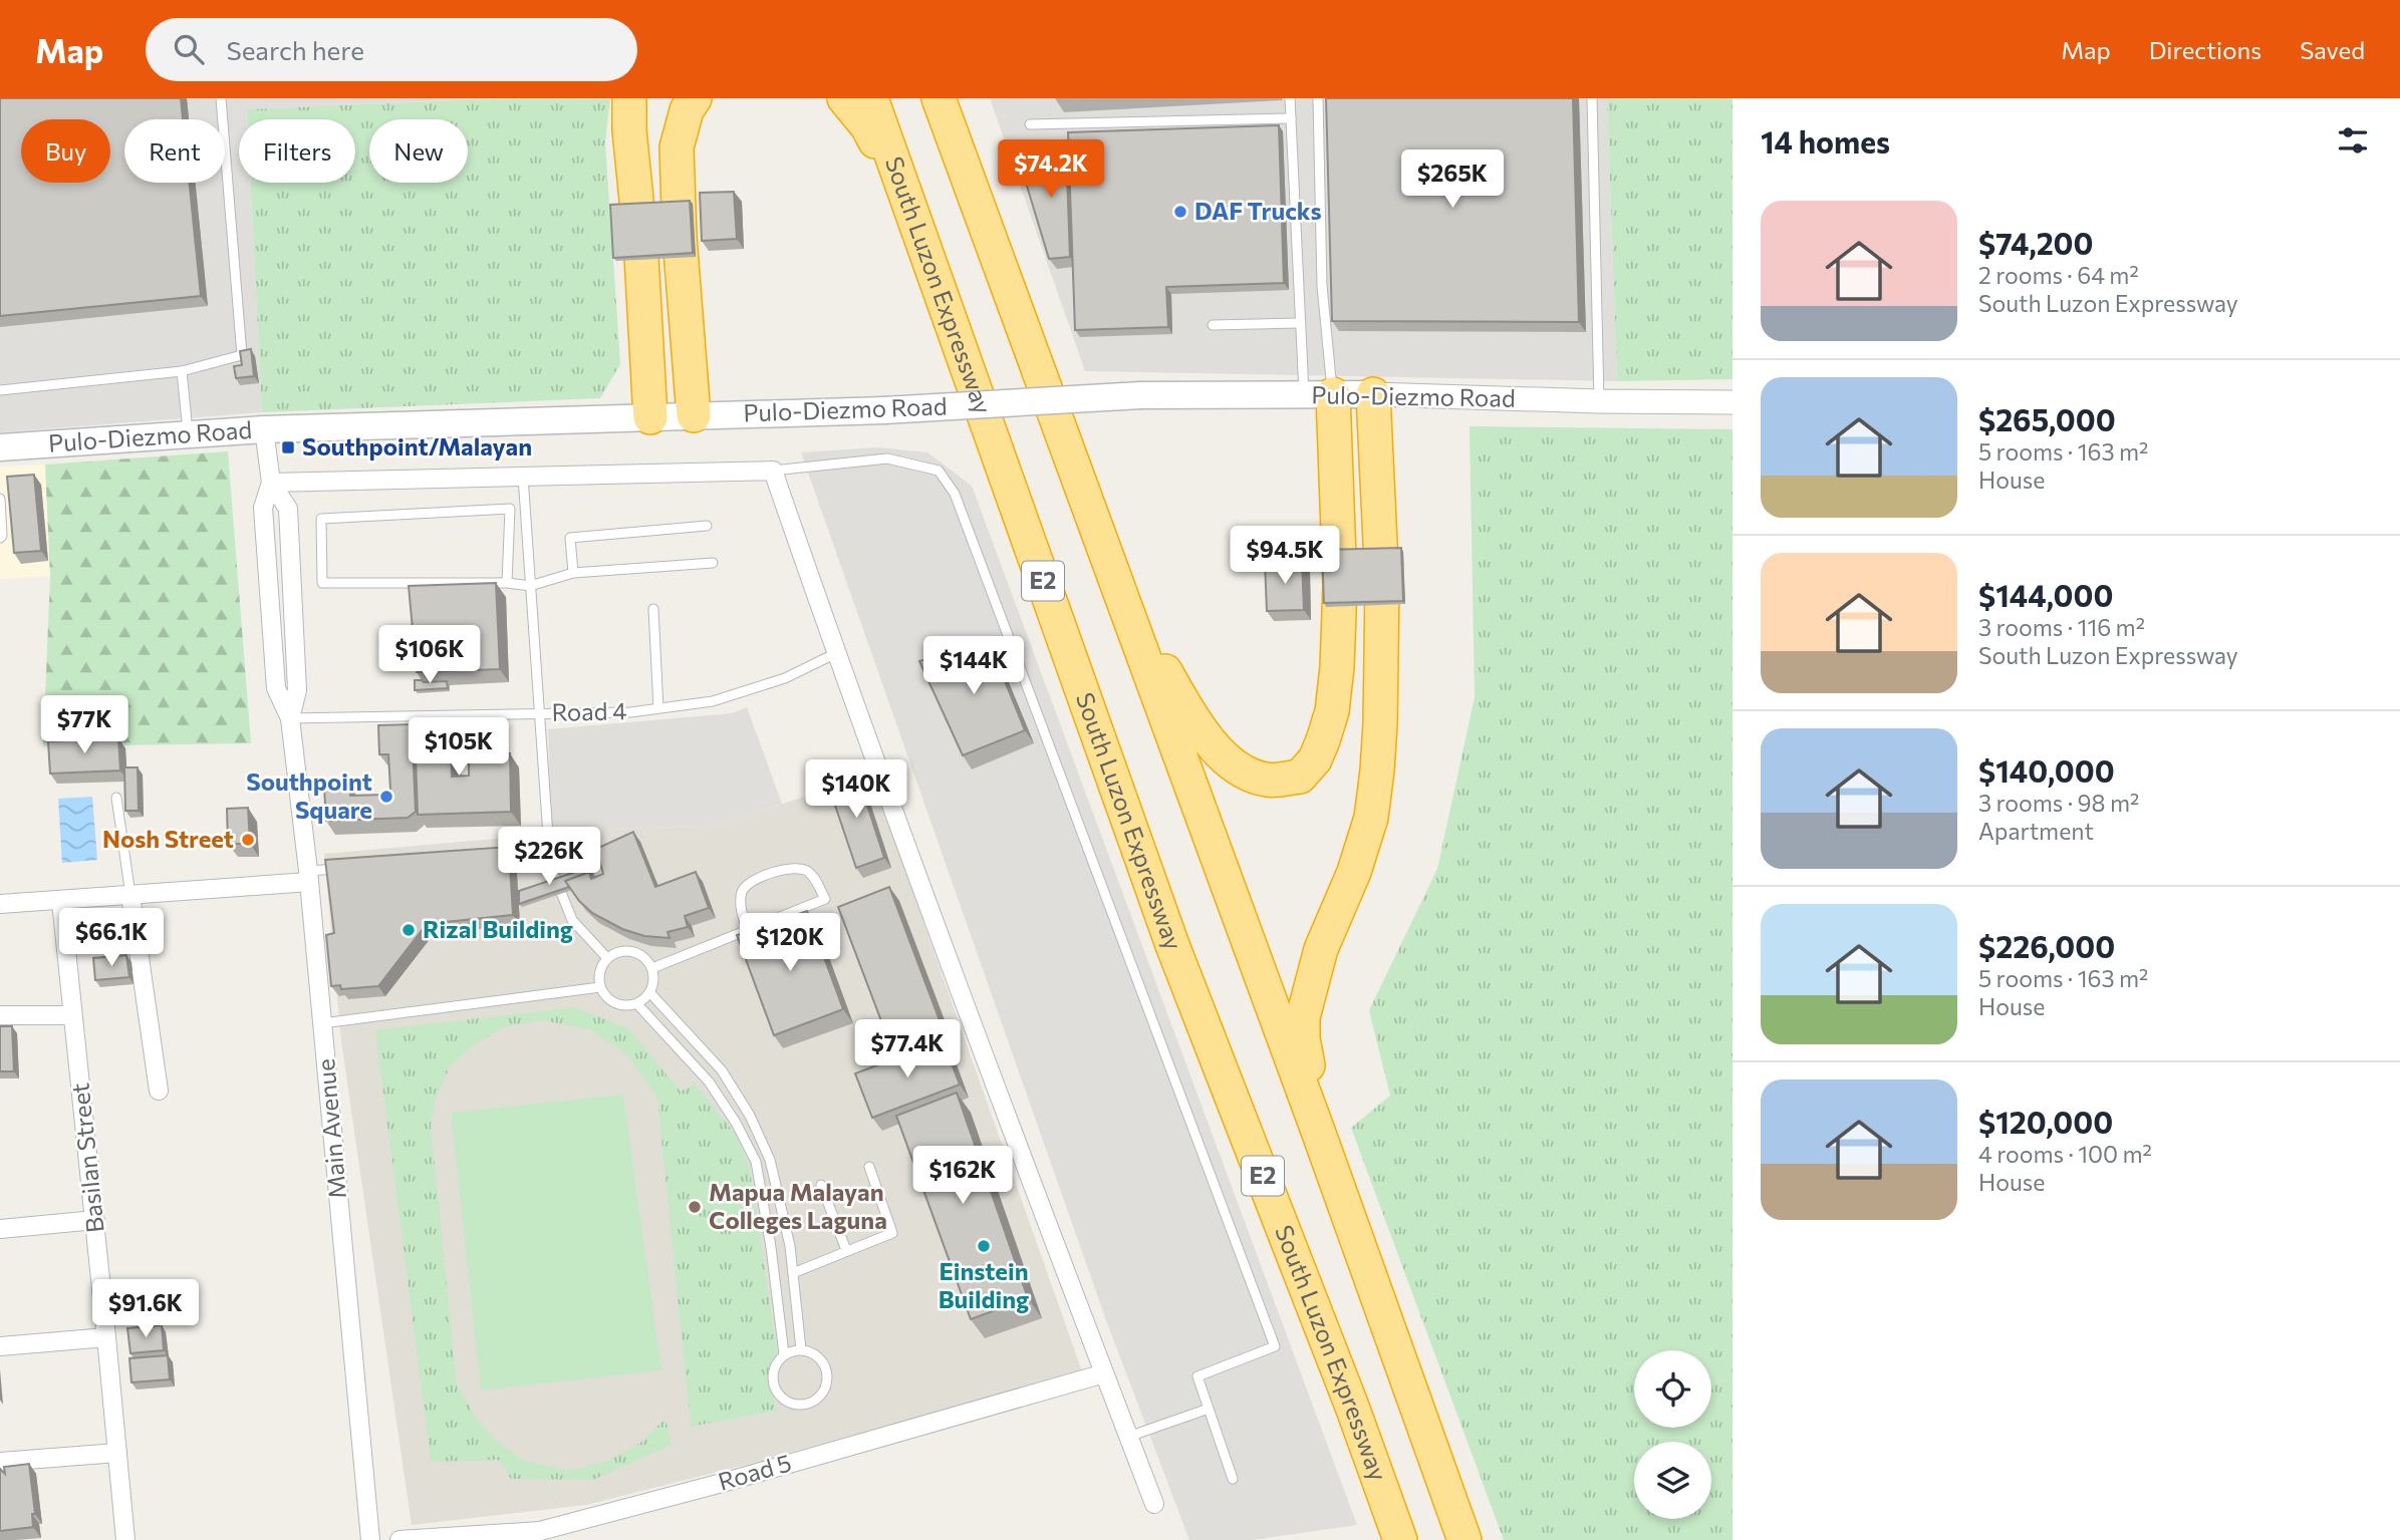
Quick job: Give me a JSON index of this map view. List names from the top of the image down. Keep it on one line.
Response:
{"streets":{"highway":["South Luzon Expressway","E2"],"main road":["Pulo-Diezmo Road"],"street":["Main Avenue","Basilan Street","Road 5"],"lane":["Road 4"]},"crossings":[["Pulo-Diezmo Road","Main Avenue"],["Road 4","Main Avenue"]],"places":{"other":["DAF Trucks","Southpoint Square","Nosh Street","Rizal Building","Mapua Malayan Colleges Laguna","Einstein Building"],"transit":["Southpoint/Malayan"]},"page":{"header":"Map","search":"Search here","nav":["Map","Directions","Saved"],"heading":"14 homes","chip":["Buy","Rent","Filters","New"],"price":["$74.2K","$265K","$94.5K","$106K","$144K","$77K","$105K","$140K","$226K","$66.1K","$120K","$77.4K","$162K","$91.6K"],"list":[{"name":"$74,200","note":"2 rooms · 64 m² · South Luzon Expressway"},{"name":"$265,000","note":"5 rooms · 163 m² · House"},{"name":"$144,000","note":"3 rooms · 116 m² · South Luzon Expressway"},{"name":"$140,000","note":"3 rooms · 98 m² · Apartment"},{"name":"$226,000","note":"5 rooms · 163 m² · House"},{"name":"$120,000","note":"4 rooms · 100 m² · House"}]}}
